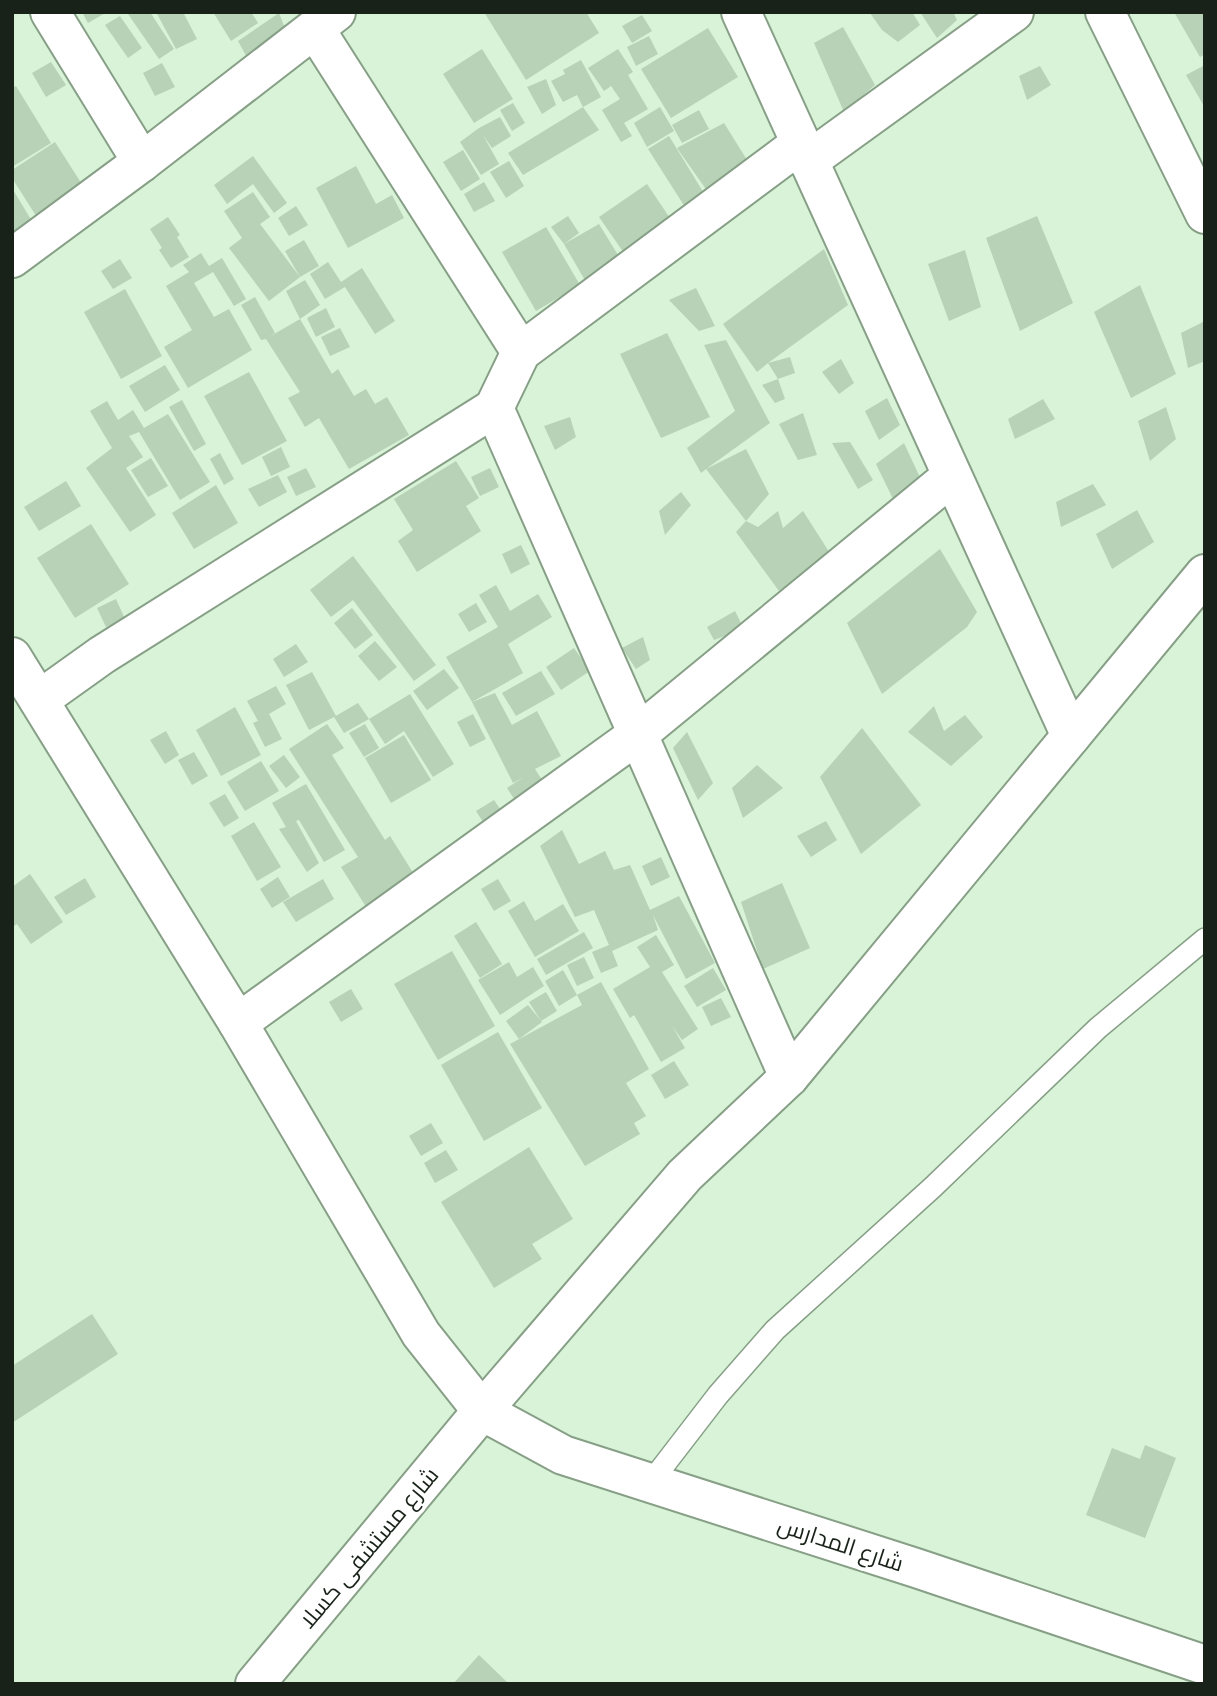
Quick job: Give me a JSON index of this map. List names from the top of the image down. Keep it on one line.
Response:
{"streets":{"street":["شارع المدارس","شارع مستشفى كسلا"]},"crossings":[["شارع المدارس","شارع مستشفى كسلا"]]}
